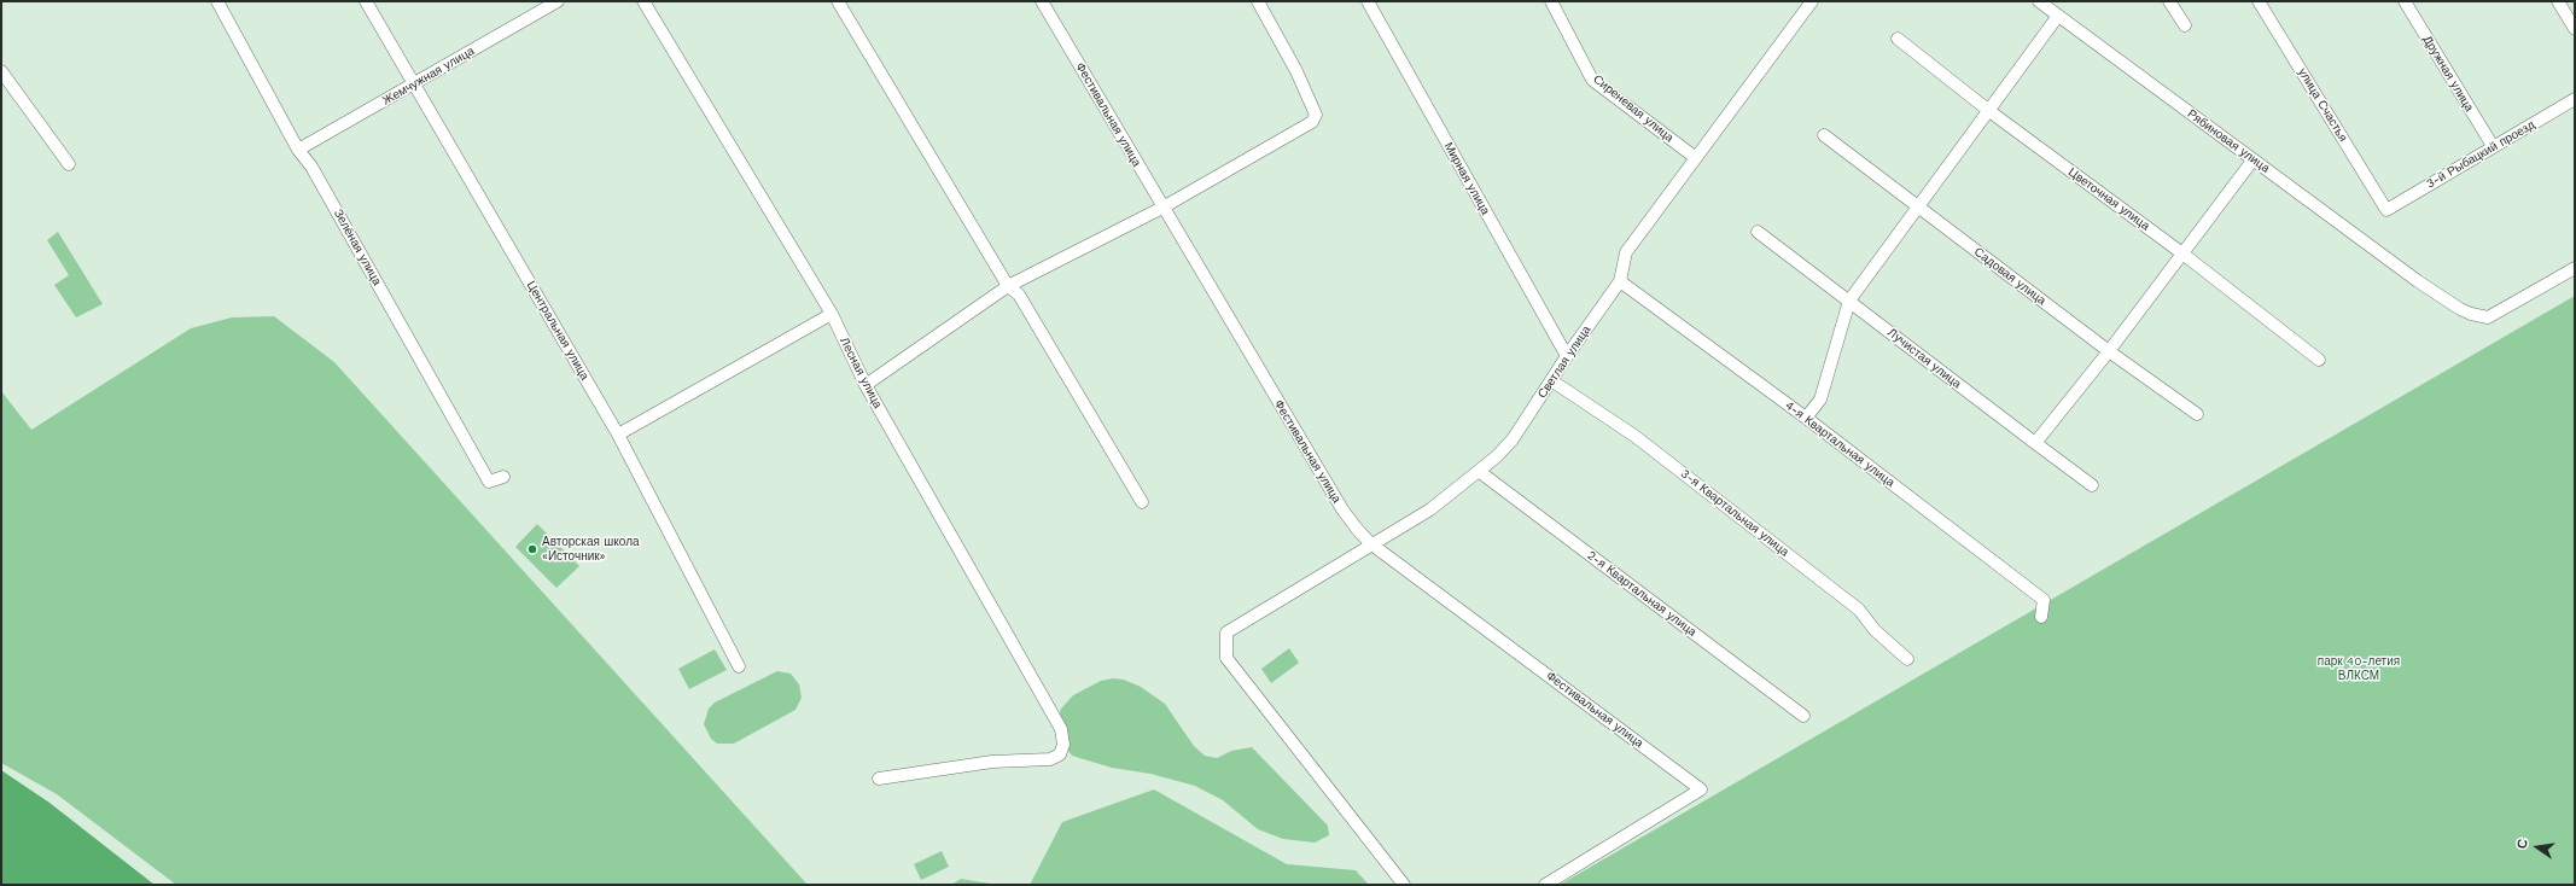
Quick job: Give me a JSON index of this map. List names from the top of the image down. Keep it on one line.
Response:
{"streets":{"street":["Дружная улица","Жемчужная улица","улица Счастья","Сиреневая улица","Фестивальная улица","Рябиновая улица","3-й Рыбацкий проезд","Мирная улица","Цветочная улица","Зелёная улица","Садовая улица","Центральная улица","Лучистая улица","Светлая улица","Лесная улица","4-я Квартальная улица","3-я Квартальная улица","2-я Квартальная улица"]},"crossings":[["Дружная улица","3-й Рыбацкий проезд"],["Жемчужная улица","Зелёная улица"],["Жемчужная улица","Центральная улица"],["улица Счастья","3-й Рыбацкий проезд"],["Сиреневая улица","Светлая улица"],["Фестивальная улица","Светлая улица"],["Мирная улица","Светлая улица"],["Светлая улица","4-я Квартальная улица"],["Светлая улица","3-я Квартальная улица"],["Светлая улица","2-я Квартальная улица"]],"parks":["парк 40-летия ВЛКСМ"],"places":["Авторская школа «Источник»"],"north":"left"}
